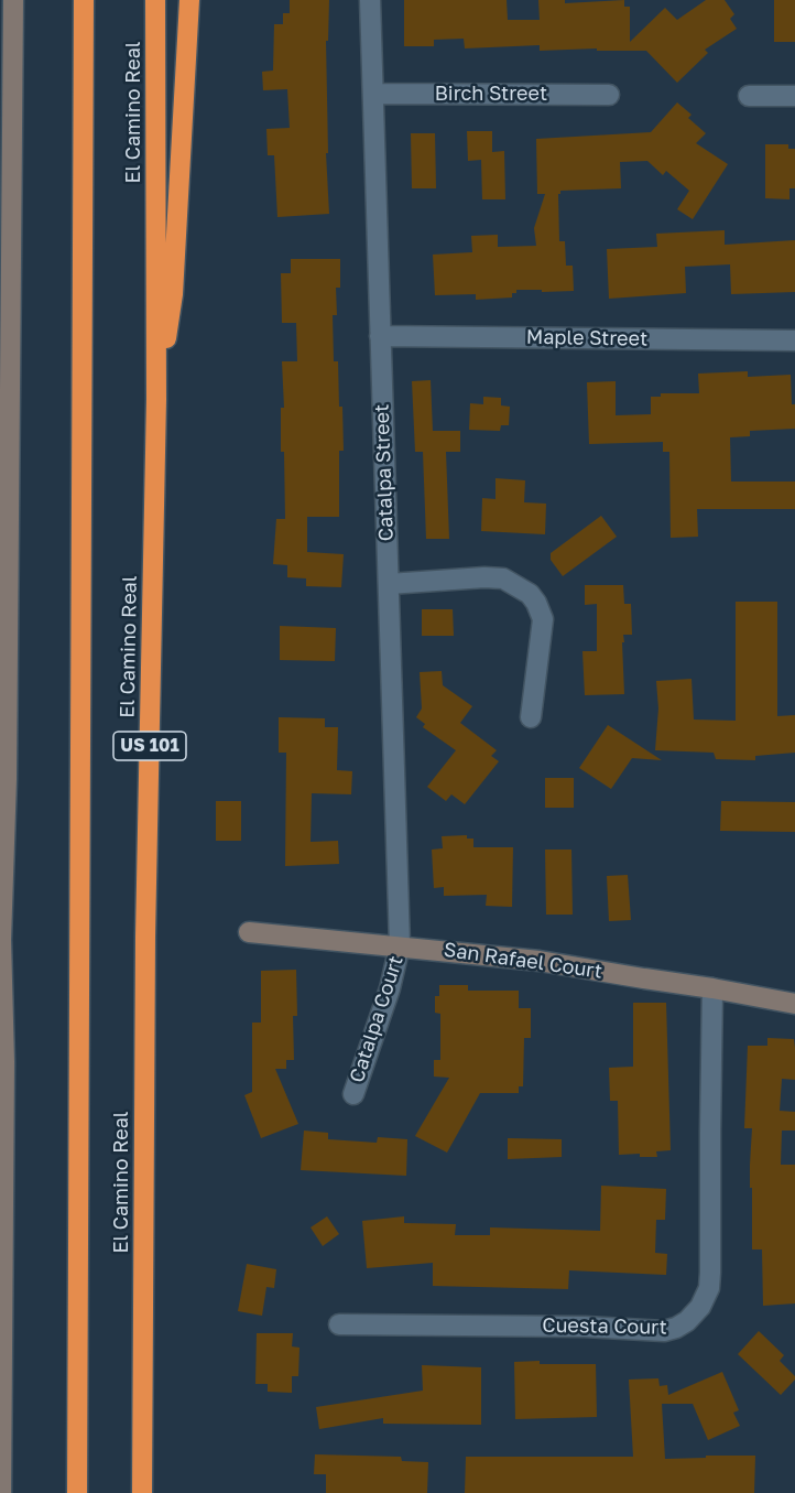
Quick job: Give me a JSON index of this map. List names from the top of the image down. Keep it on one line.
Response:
{"streets":{"highway":["El Camino Real","US 101"],"street":["Birch Street","Maple Street","Catalpa Street","San Rafael Court","Catalpa Court","Cuesta Court"]},"crossings":[["Birch Street","Catalpa Street"],["Maple Street","Catalpa Street"],["Catalpa Street","San Rafael Court"],["Catalpa Street","Catalpa Court"],["San Rafael Court","Catalpa Court"],["San Rafael Court","Cuesta Court"]]}
